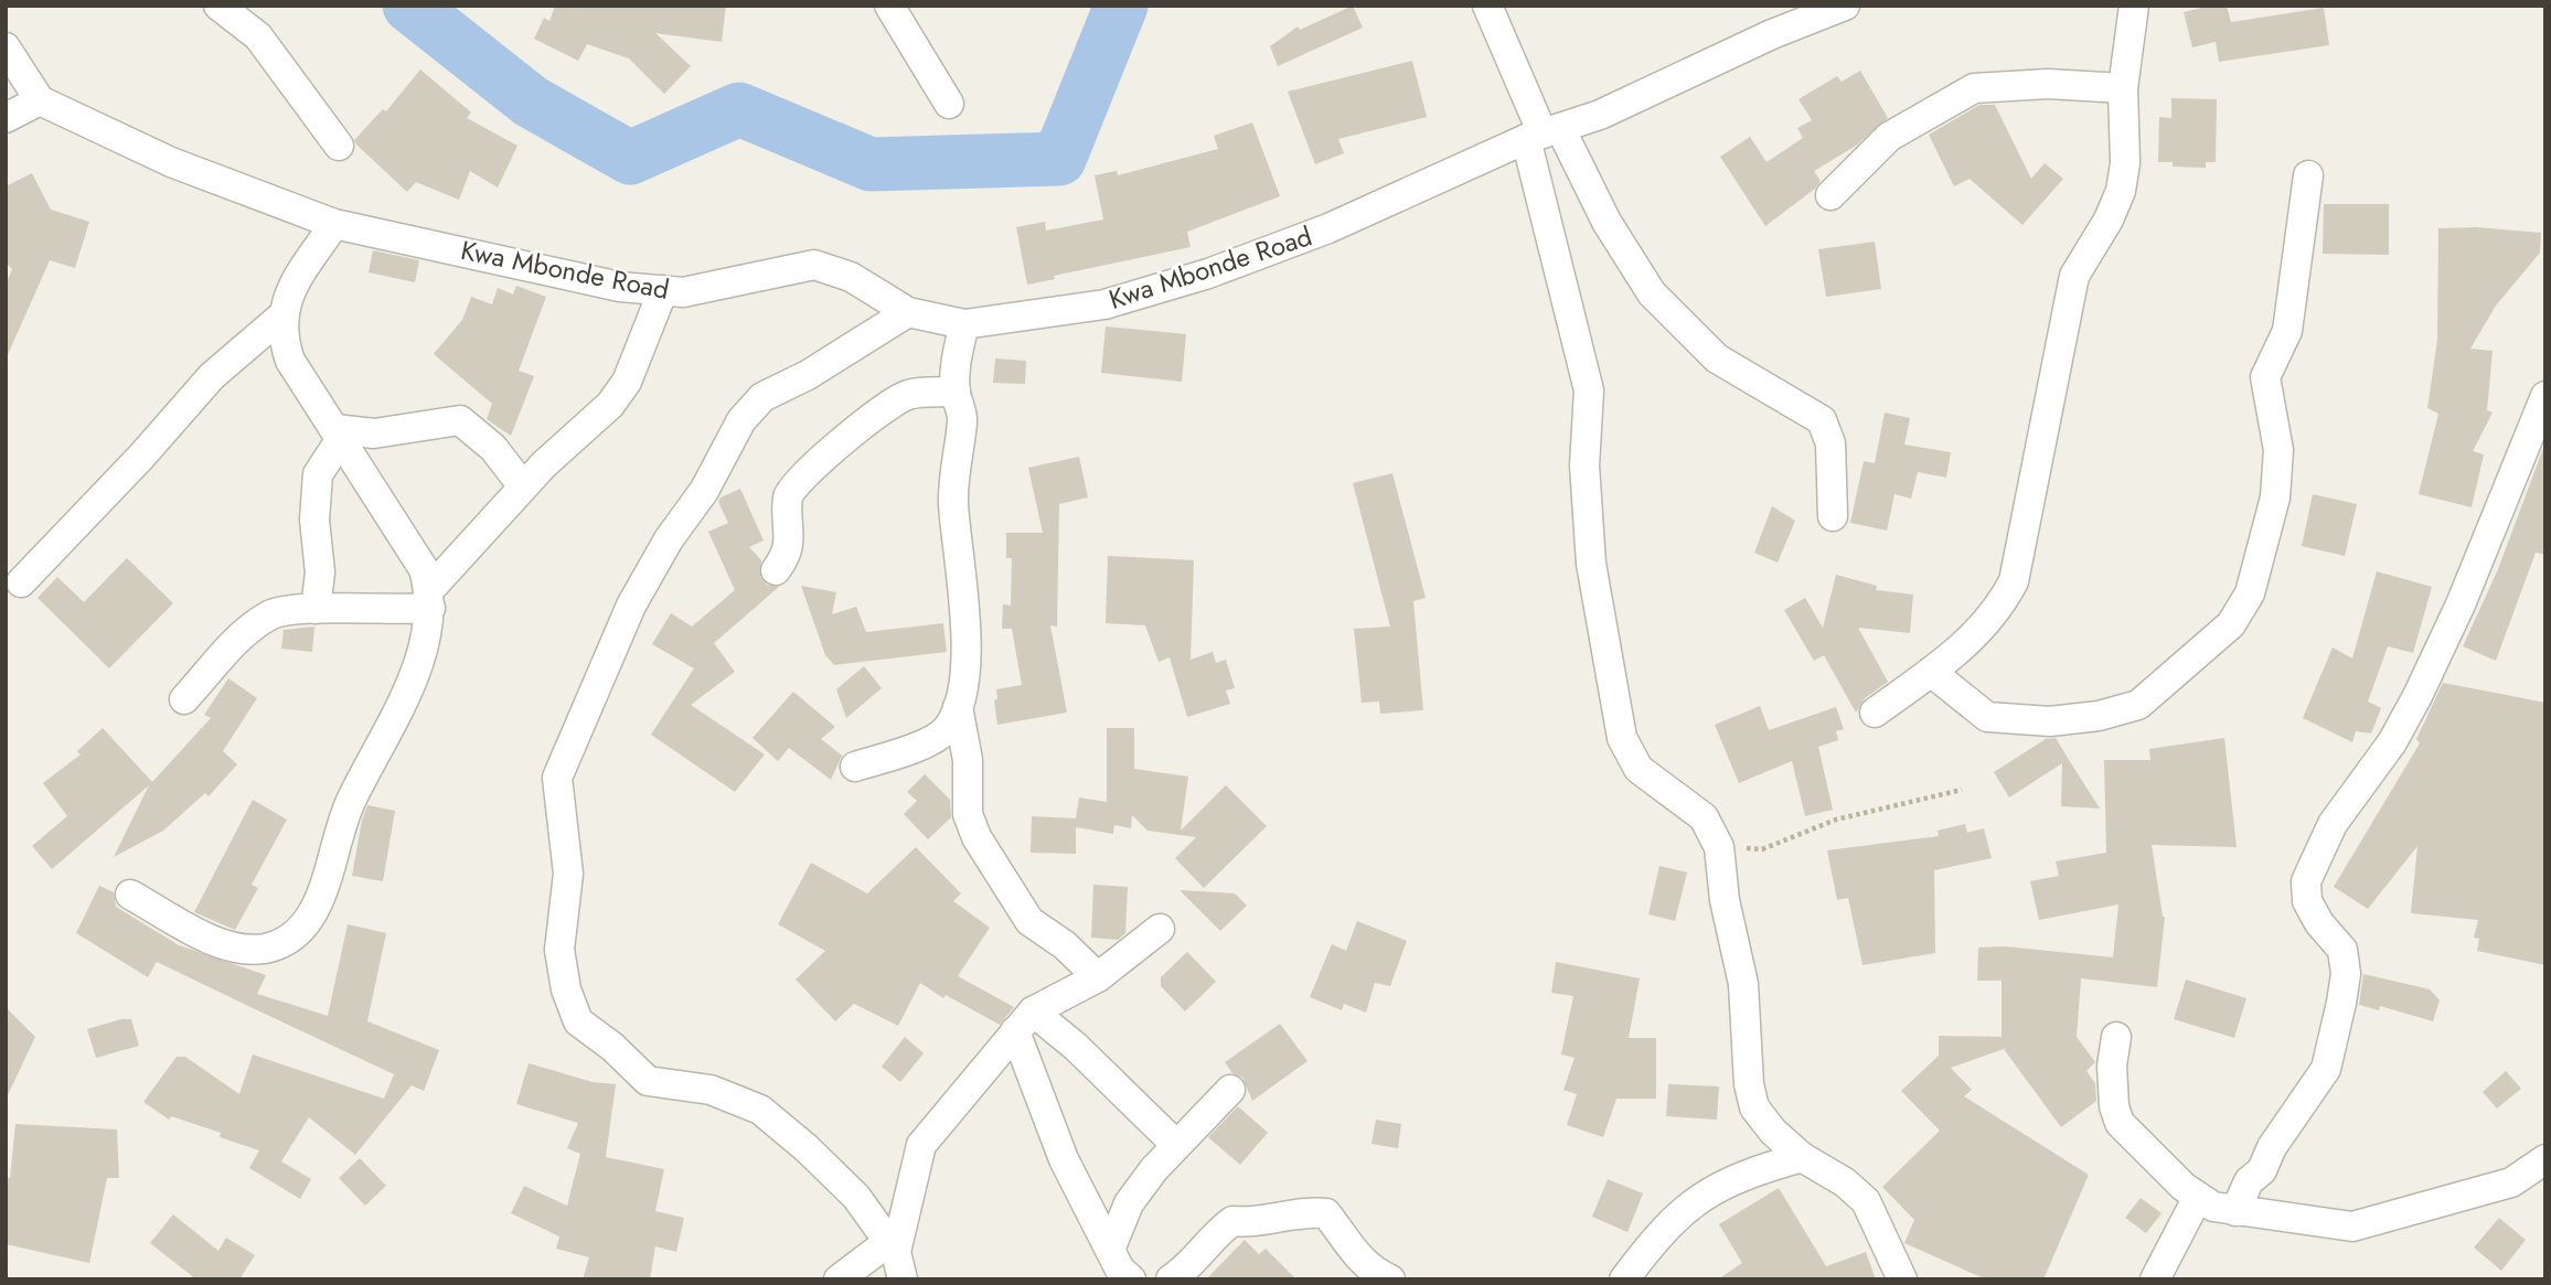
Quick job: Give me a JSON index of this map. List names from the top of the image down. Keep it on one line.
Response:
{"streets":{"street":["Kwa Mbonde Road"]}}
